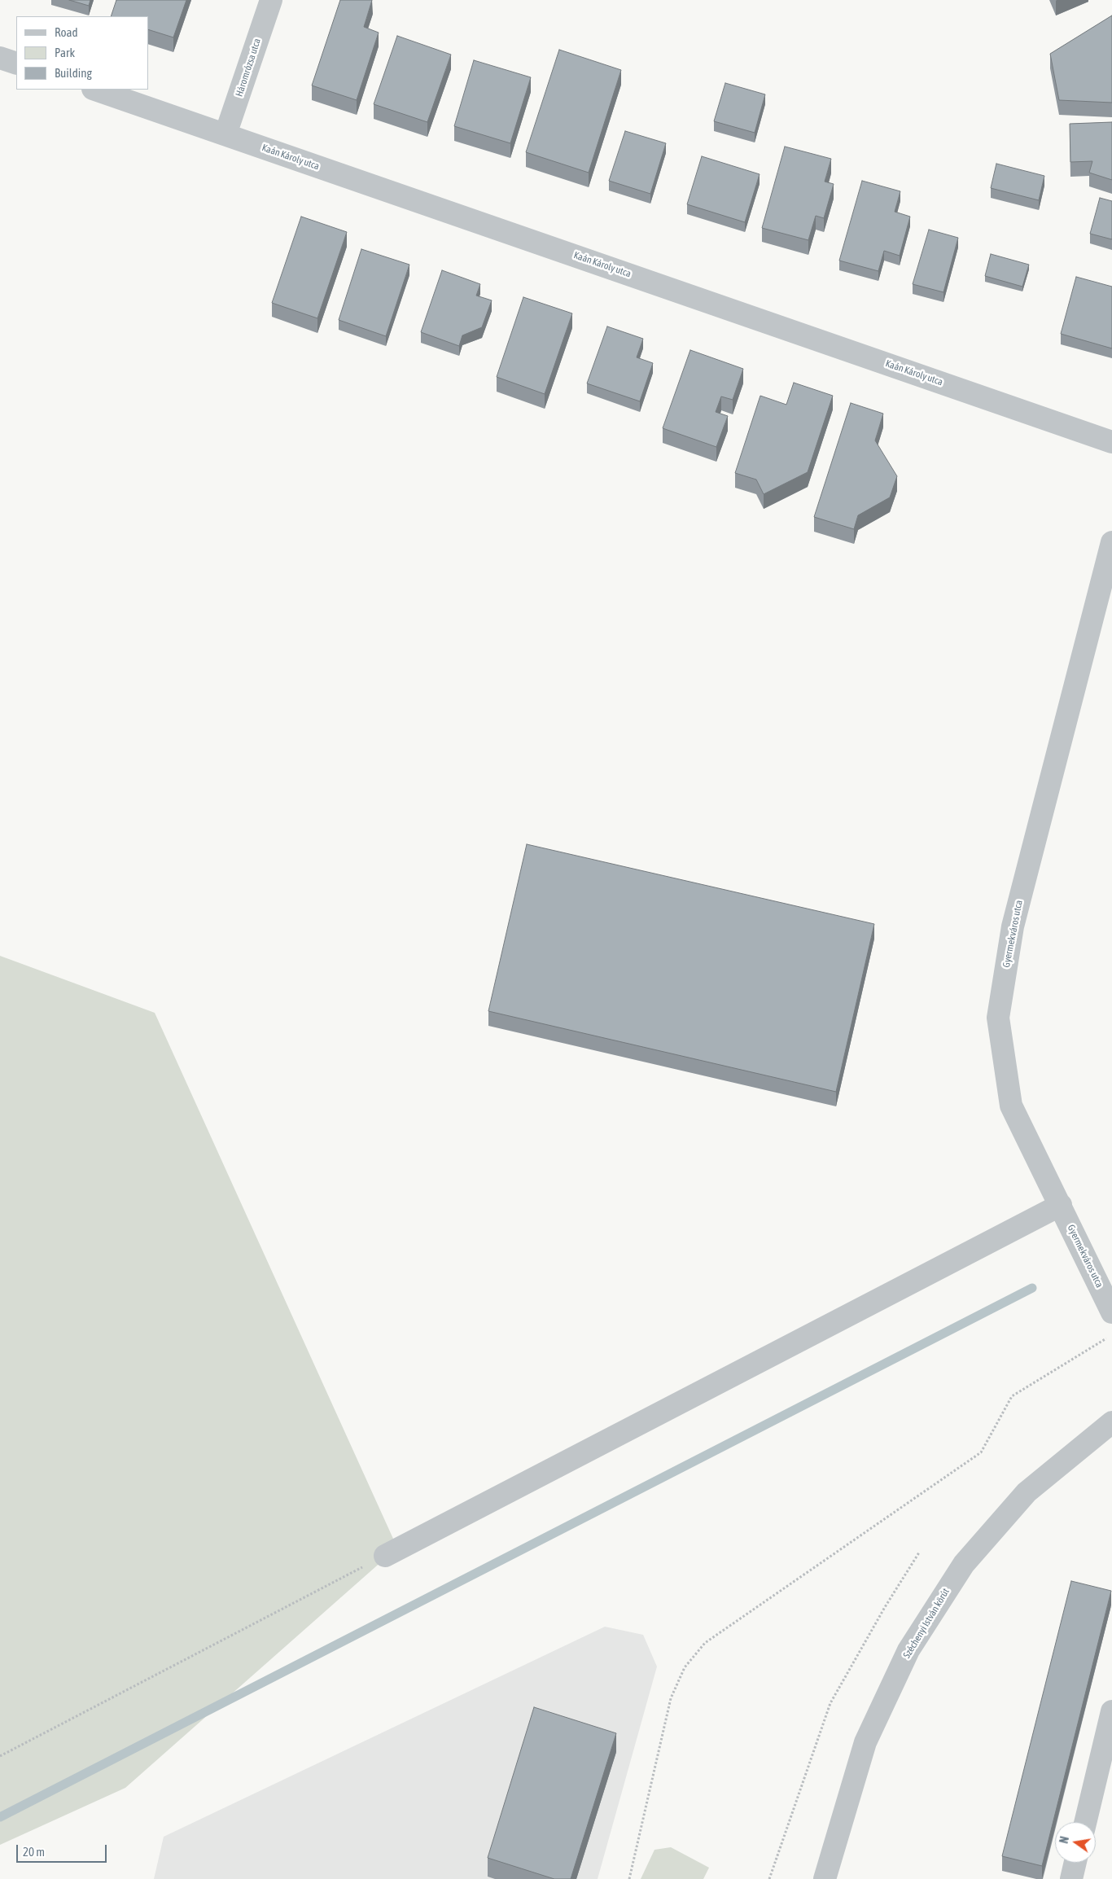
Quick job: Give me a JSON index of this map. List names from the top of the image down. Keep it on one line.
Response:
{"streets":{"street":["Háromrózsa utca","Kaán Károly utca","Gyermekváros utca","Széchenyi István körút"]},"crossings":[["Háromrózsa utca","Kaán Károly utca"]],"legend":["Road","Park","Building"],"scale_bar":"20 m","north":"left"}
